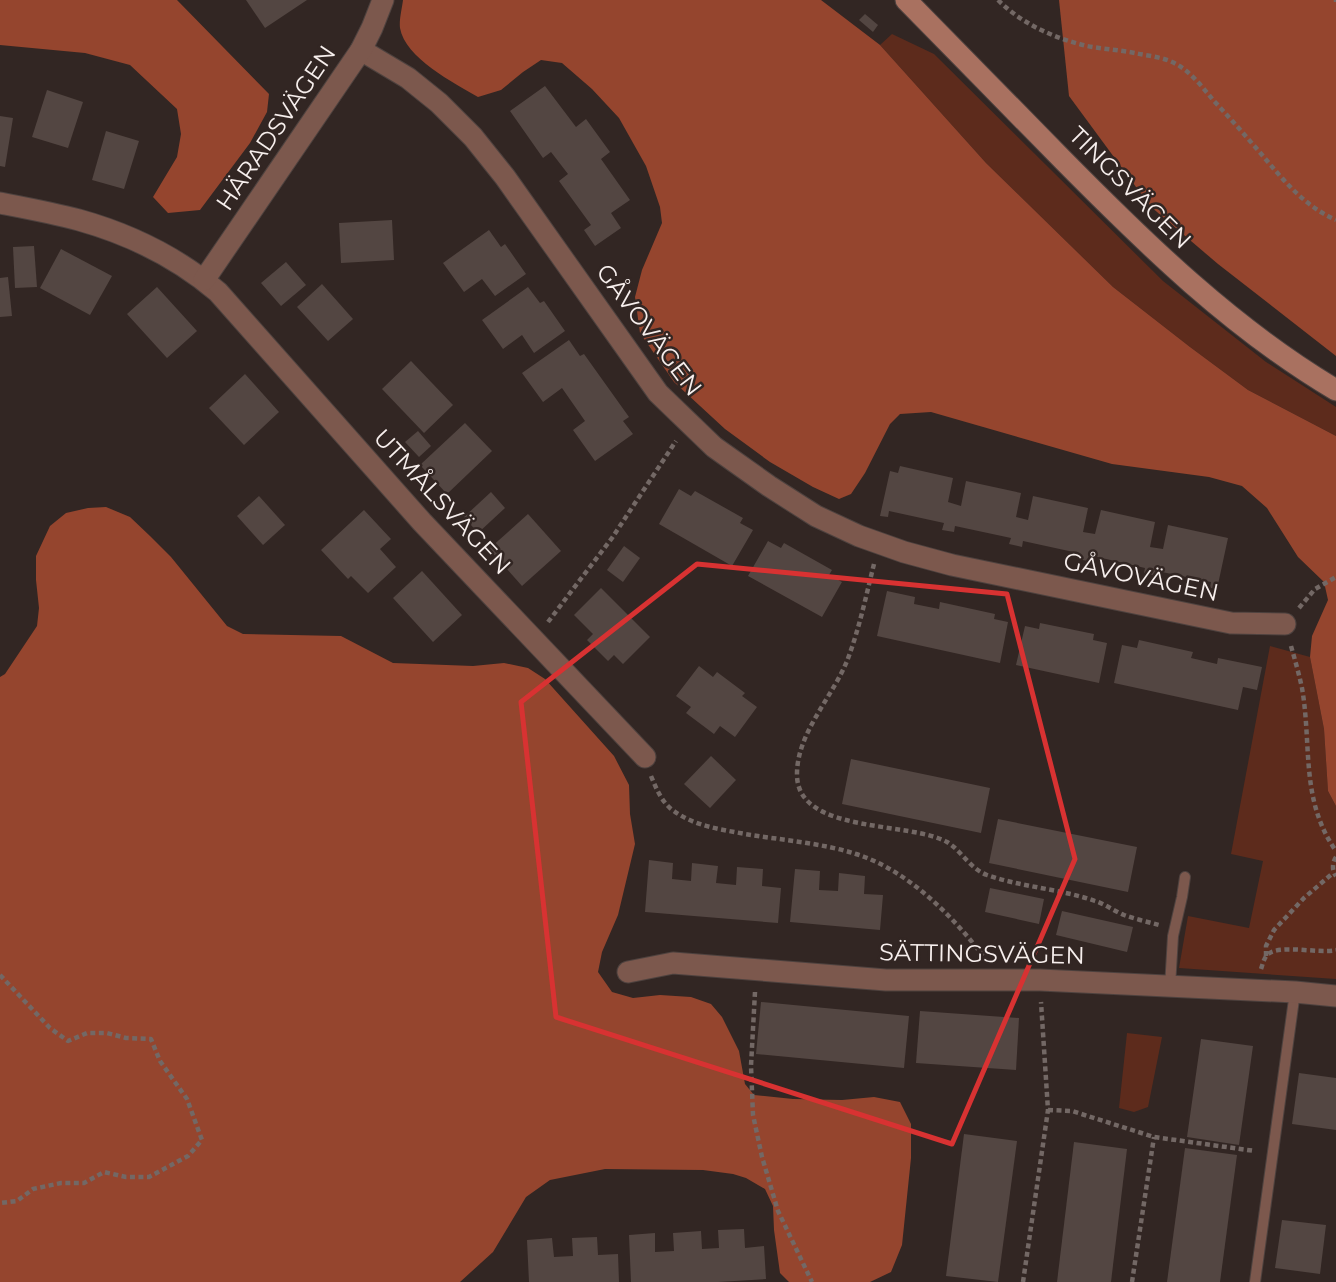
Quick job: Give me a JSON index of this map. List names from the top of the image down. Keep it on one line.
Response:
{"streets":{"street":["HÄRADSVÄGEN","TINGSVÄGEN","GÅVOVÄGEN","UTMÅLSVÄGEN","SÄTTINGSVÄGEN"]},"crossings":[["HÄRADSVÄGEN","GÅVOVÄGEN"],["HÄRADSVÄGEN","UTMÅLSVÄGEN"]]}
